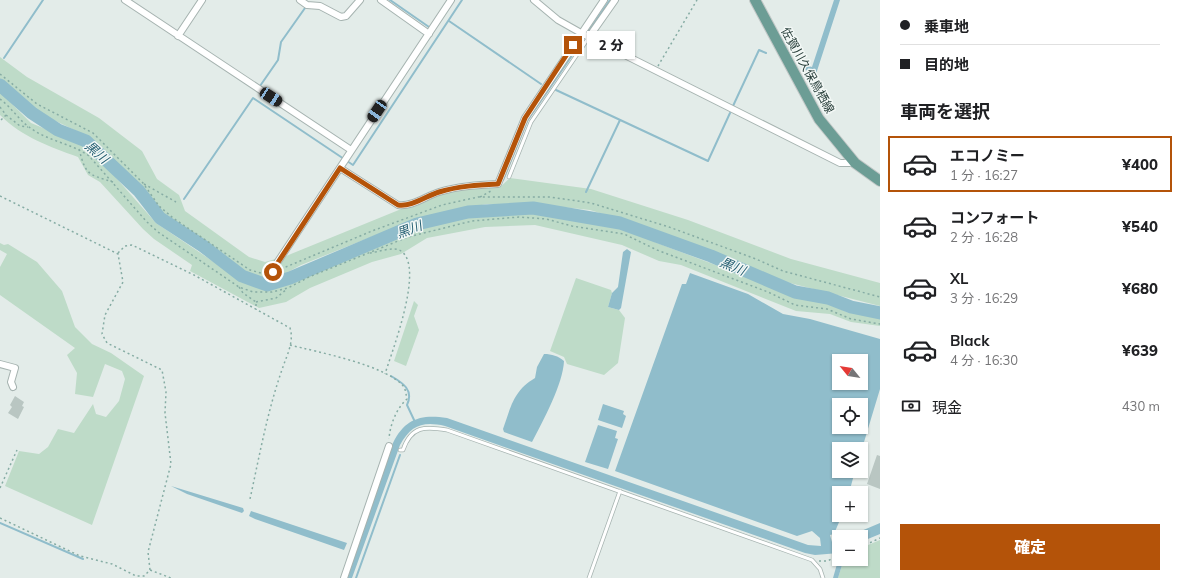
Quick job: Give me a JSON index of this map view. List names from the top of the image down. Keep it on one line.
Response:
{"streets":{"main road":["佐賀川久保鳥栖線"]},"water":["黒川"],"north":"top left","page":{"banner":["乗車地","目的地"],"bubble":"2 分","heading":"車両を選択","list":[{"name":"エコノミー","note":"1 分 · 16:27","value":"¥400"},{"name":"コンフォート","note":"2 分 · 16:28","value":"¥540"},{"name":"XL","note":"3 分 · 16:29","value":"¥680"},{"name":"Black","note":"4 分 · 16:30","value":"¥639"}],"map_buttons":["+","−"],"pay":["現金","430 m"],"buttons":"確定"}}
